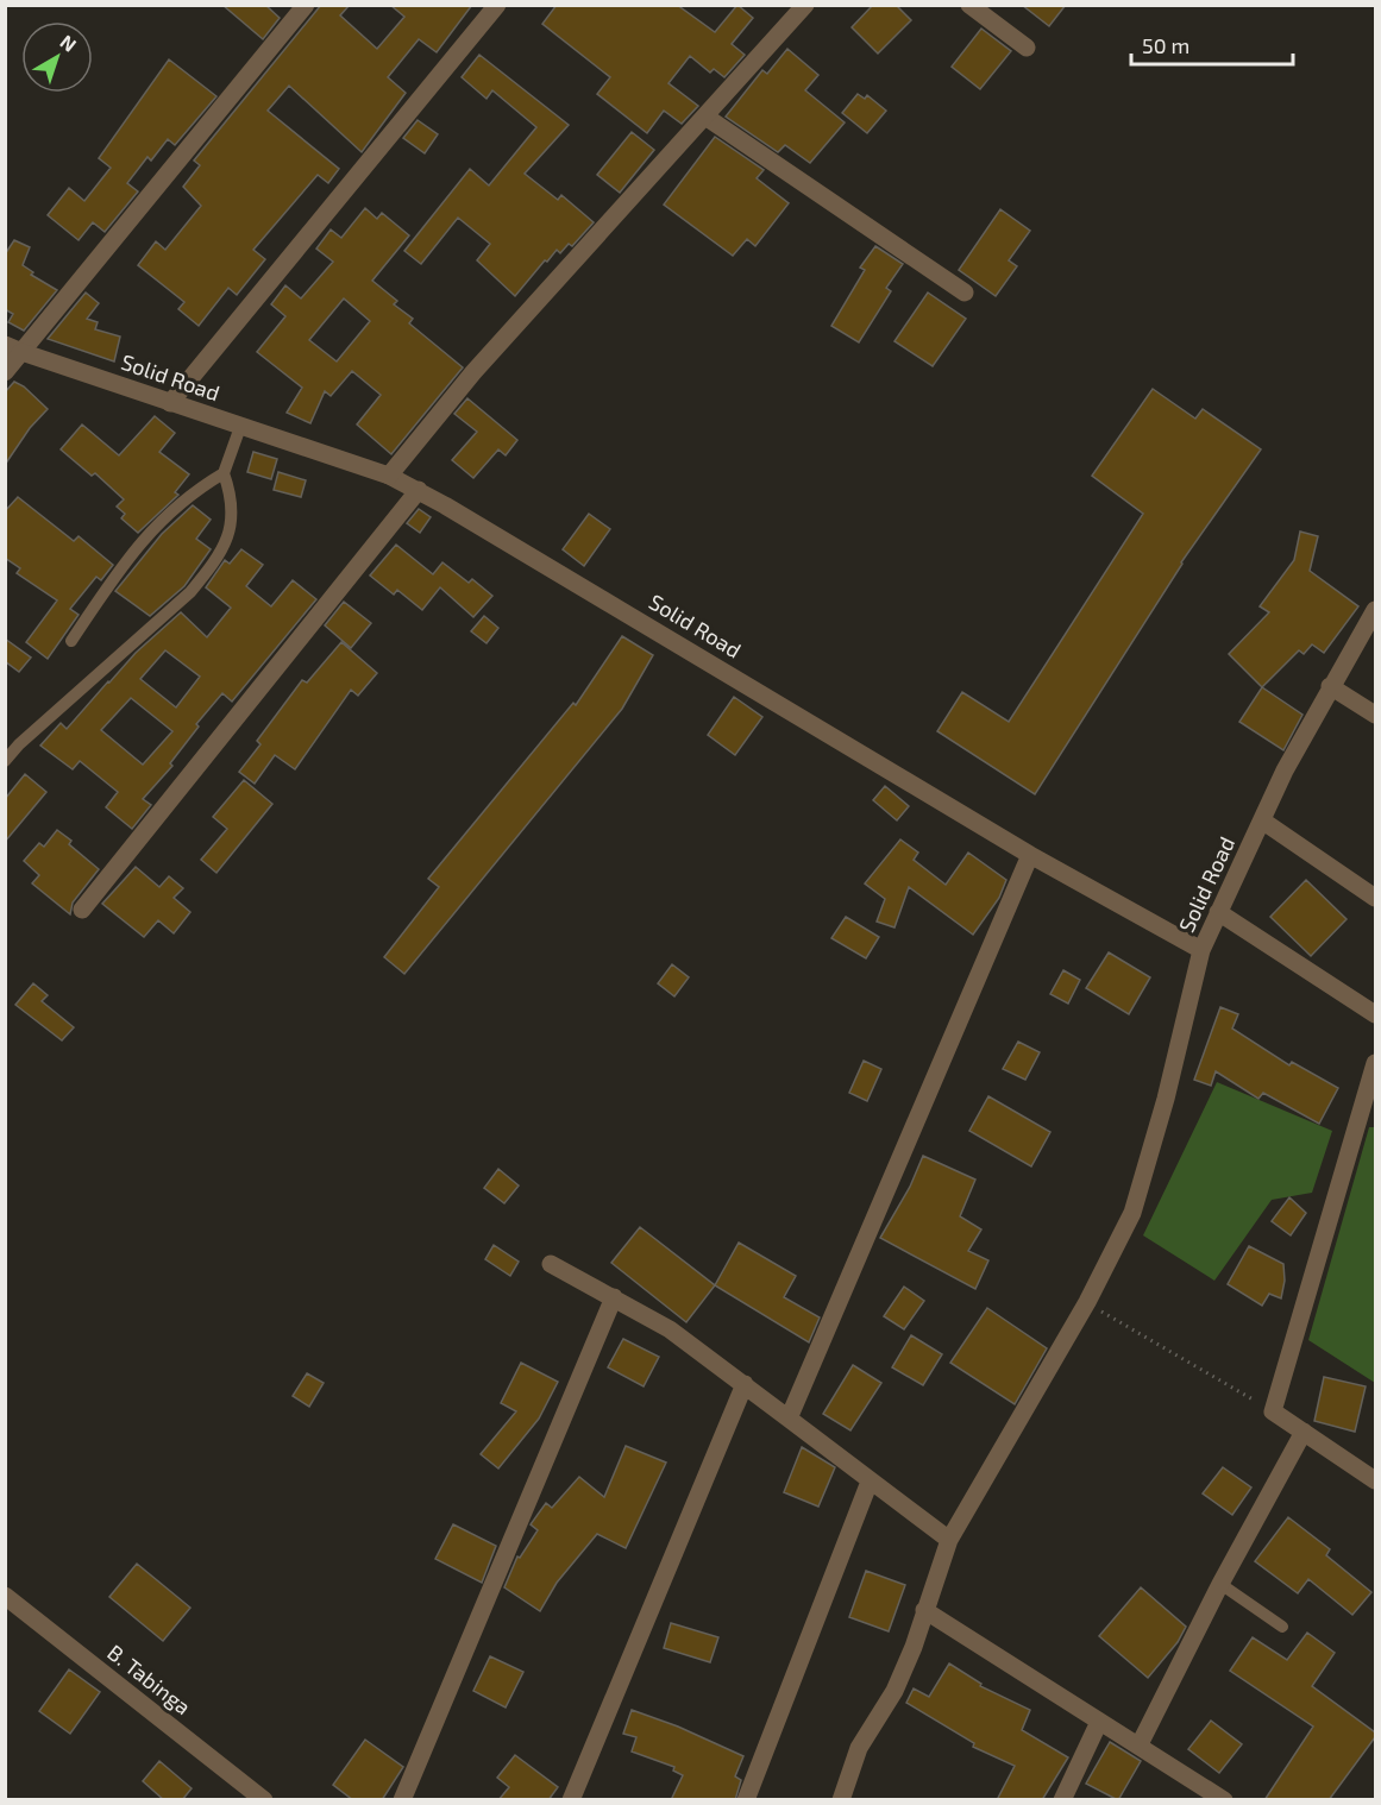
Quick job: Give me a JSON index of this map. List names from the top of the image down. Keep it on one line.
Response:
{"streets":{"street":["Solid Road","B. Tabinga"]},"scale_bar":"50 m","north":"top right"}
